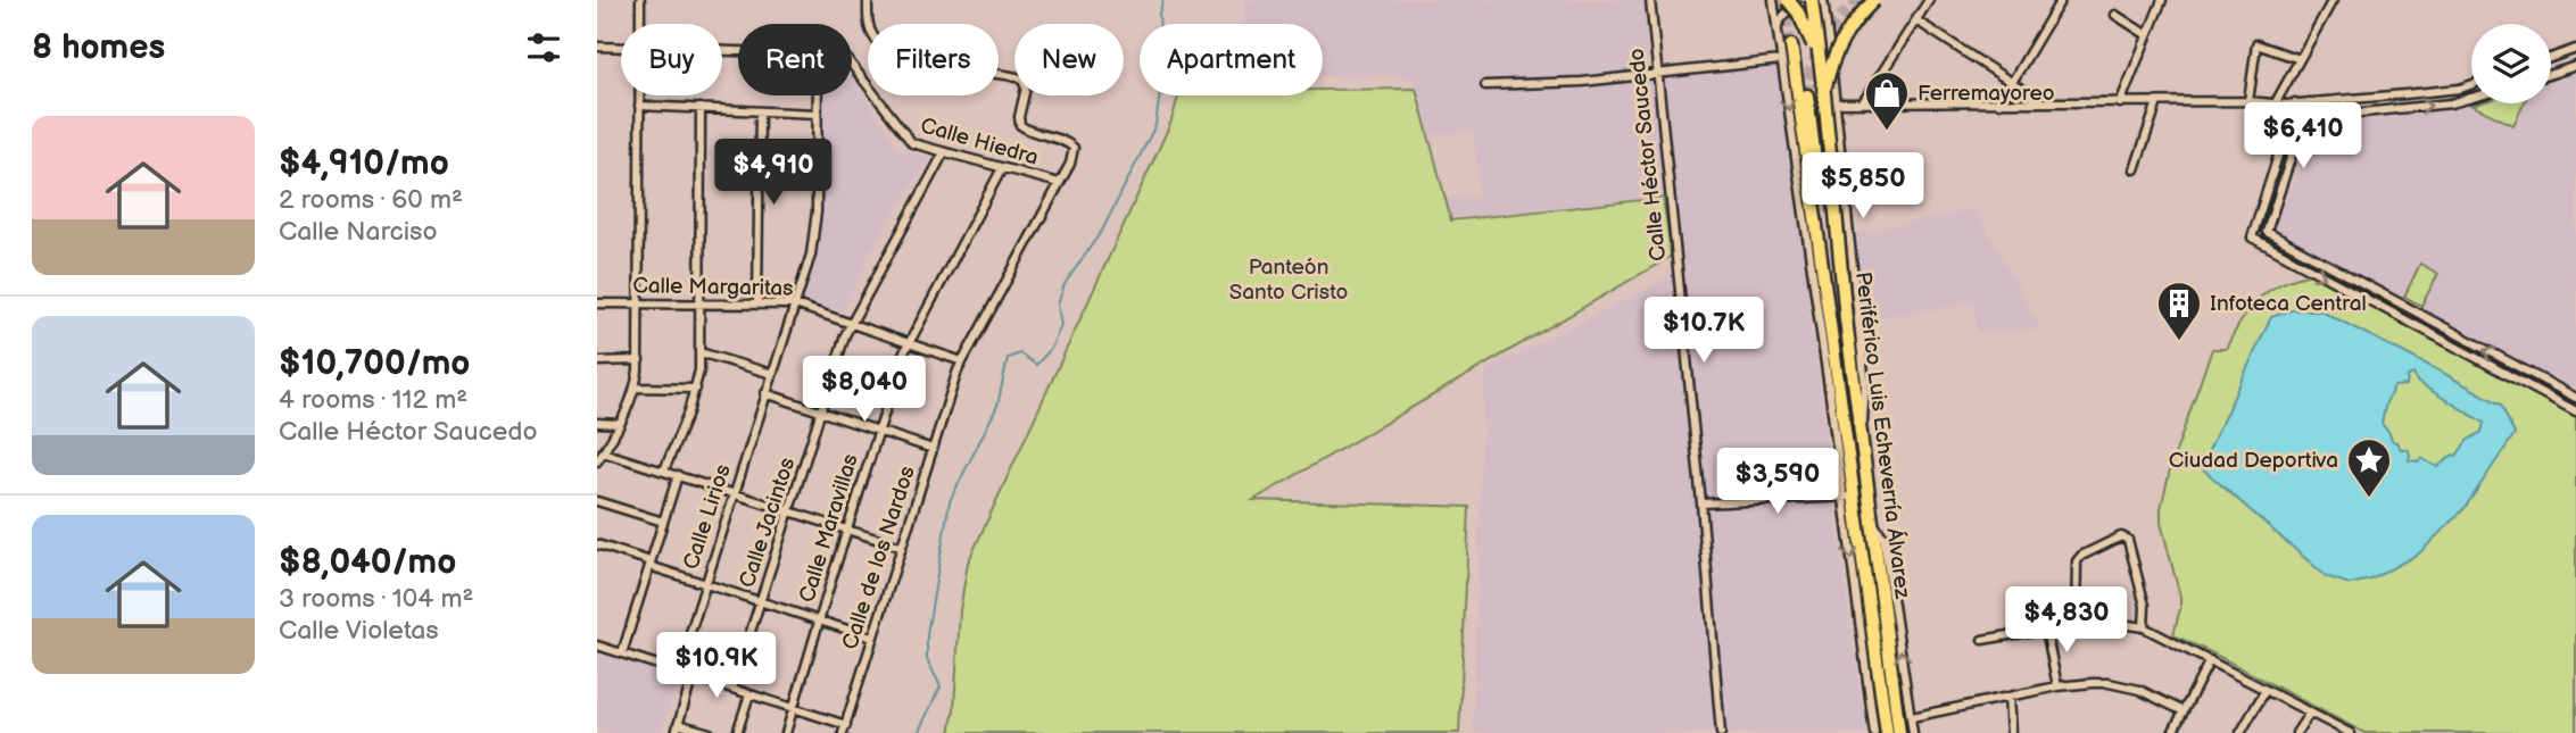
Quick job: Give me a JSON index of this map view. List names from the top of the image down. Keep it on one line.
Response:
{"streets":{"highway":["Periférico Luis Echeverría Álvarez"],"street":["Calle Hiedra","Calle Héctor Saucedo","Calle Margaritas","Calle Lirios","Calle Jacintos","Calle Maravillas","Calle de los Nardos"]},"crossings":[["Calle Hiedra","Calle Jacintos"],["Calle Hiedra","Calle Maravillas"],["Calle Hiedra","Calle de los Nardos"],["Calle Margaritas","Calle Lirios"],["Calle Margaritas","Calle Jacintos"],["Calle Margaritas","Calle Maravillas"],["Calle Margaritas","Calle de los Nardos"]],"parks":["Panteón Santo Cristo"],"places":{"shop":["Ferremayoreo"],"building":["Infoteca Central"],"place":["Ciudad Deportiva"]},"page":{"heading":"8 homes","chip":["Buy","Rent","Filters","New","Apartment"],"list":[{"name":"$4,910/mo","note":"2 rooms · 60 m² · Calle Narciso"},{"name":"$10,700/mo","note":"4 rooms · 112 m² · Calle Héctor Saucedo"},{"name":"$8,040/mo","note":"3 rooms · 104 m² · Calle Violetas"}],"price":["$6,410","$4,910","$5,850","$10.7K","$8,040","$3,590","$4,830","$10.9K"]}}
